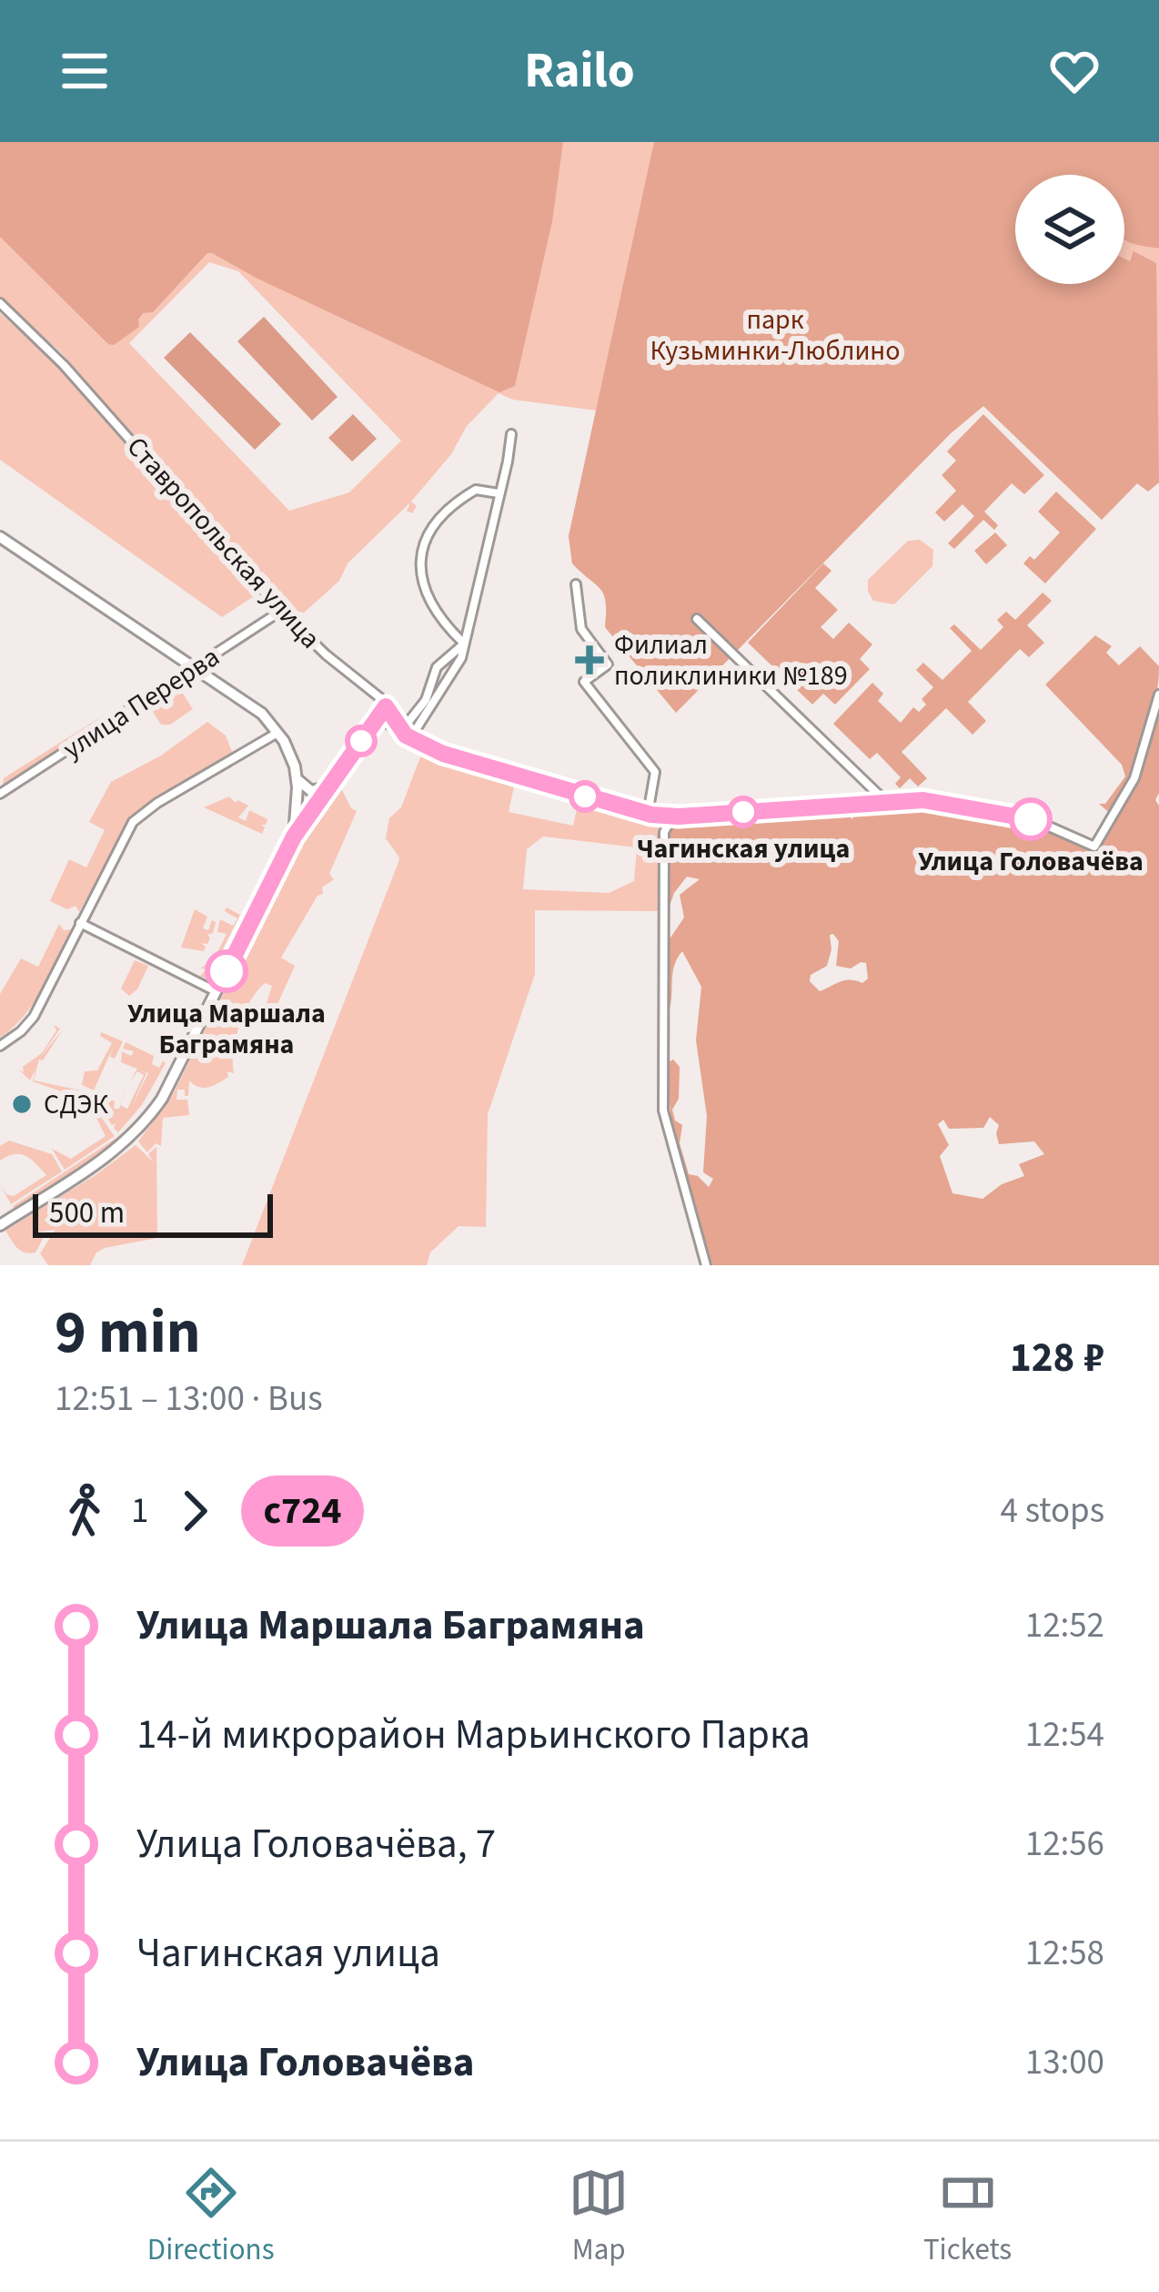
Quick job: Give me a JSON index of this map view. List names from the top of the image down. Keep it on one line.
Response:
{"streets":{"street":["Ставропольская улица","улица Перерва"]},"crossings":[["Ставропольская улица","улица Перерва"]],"parks":["парк Кузьминки-Люблино"],"places":{"health":["Филиал поликлиники №189"],"other":["Чагинская улица","Улица Головачёва","Улица Маршала Баграмяна","СДЭК"]},"lines":["bus line с724"],"scale_bar":"500 m","page":{"header":"Railo","scale":"500 m","heading":["9 min","12:51 – 13:00 · Bus","128 ₽"],"legs":["1","с724","4 stops"],"list":[{"name":"Улица Маршала Баграмяна","value":"12:52"},{"name":"14-й микрорайон Марьинского Парка","value":"12:54"},{"name":"Улица Головачёва, 7","value":"12:56"},{"name":"Чагинская улица","value":"12:58"},{"name":"Улица Головачёва","value":"13:00"}],"tabs":["Directions","Map","Tickets"]}}
